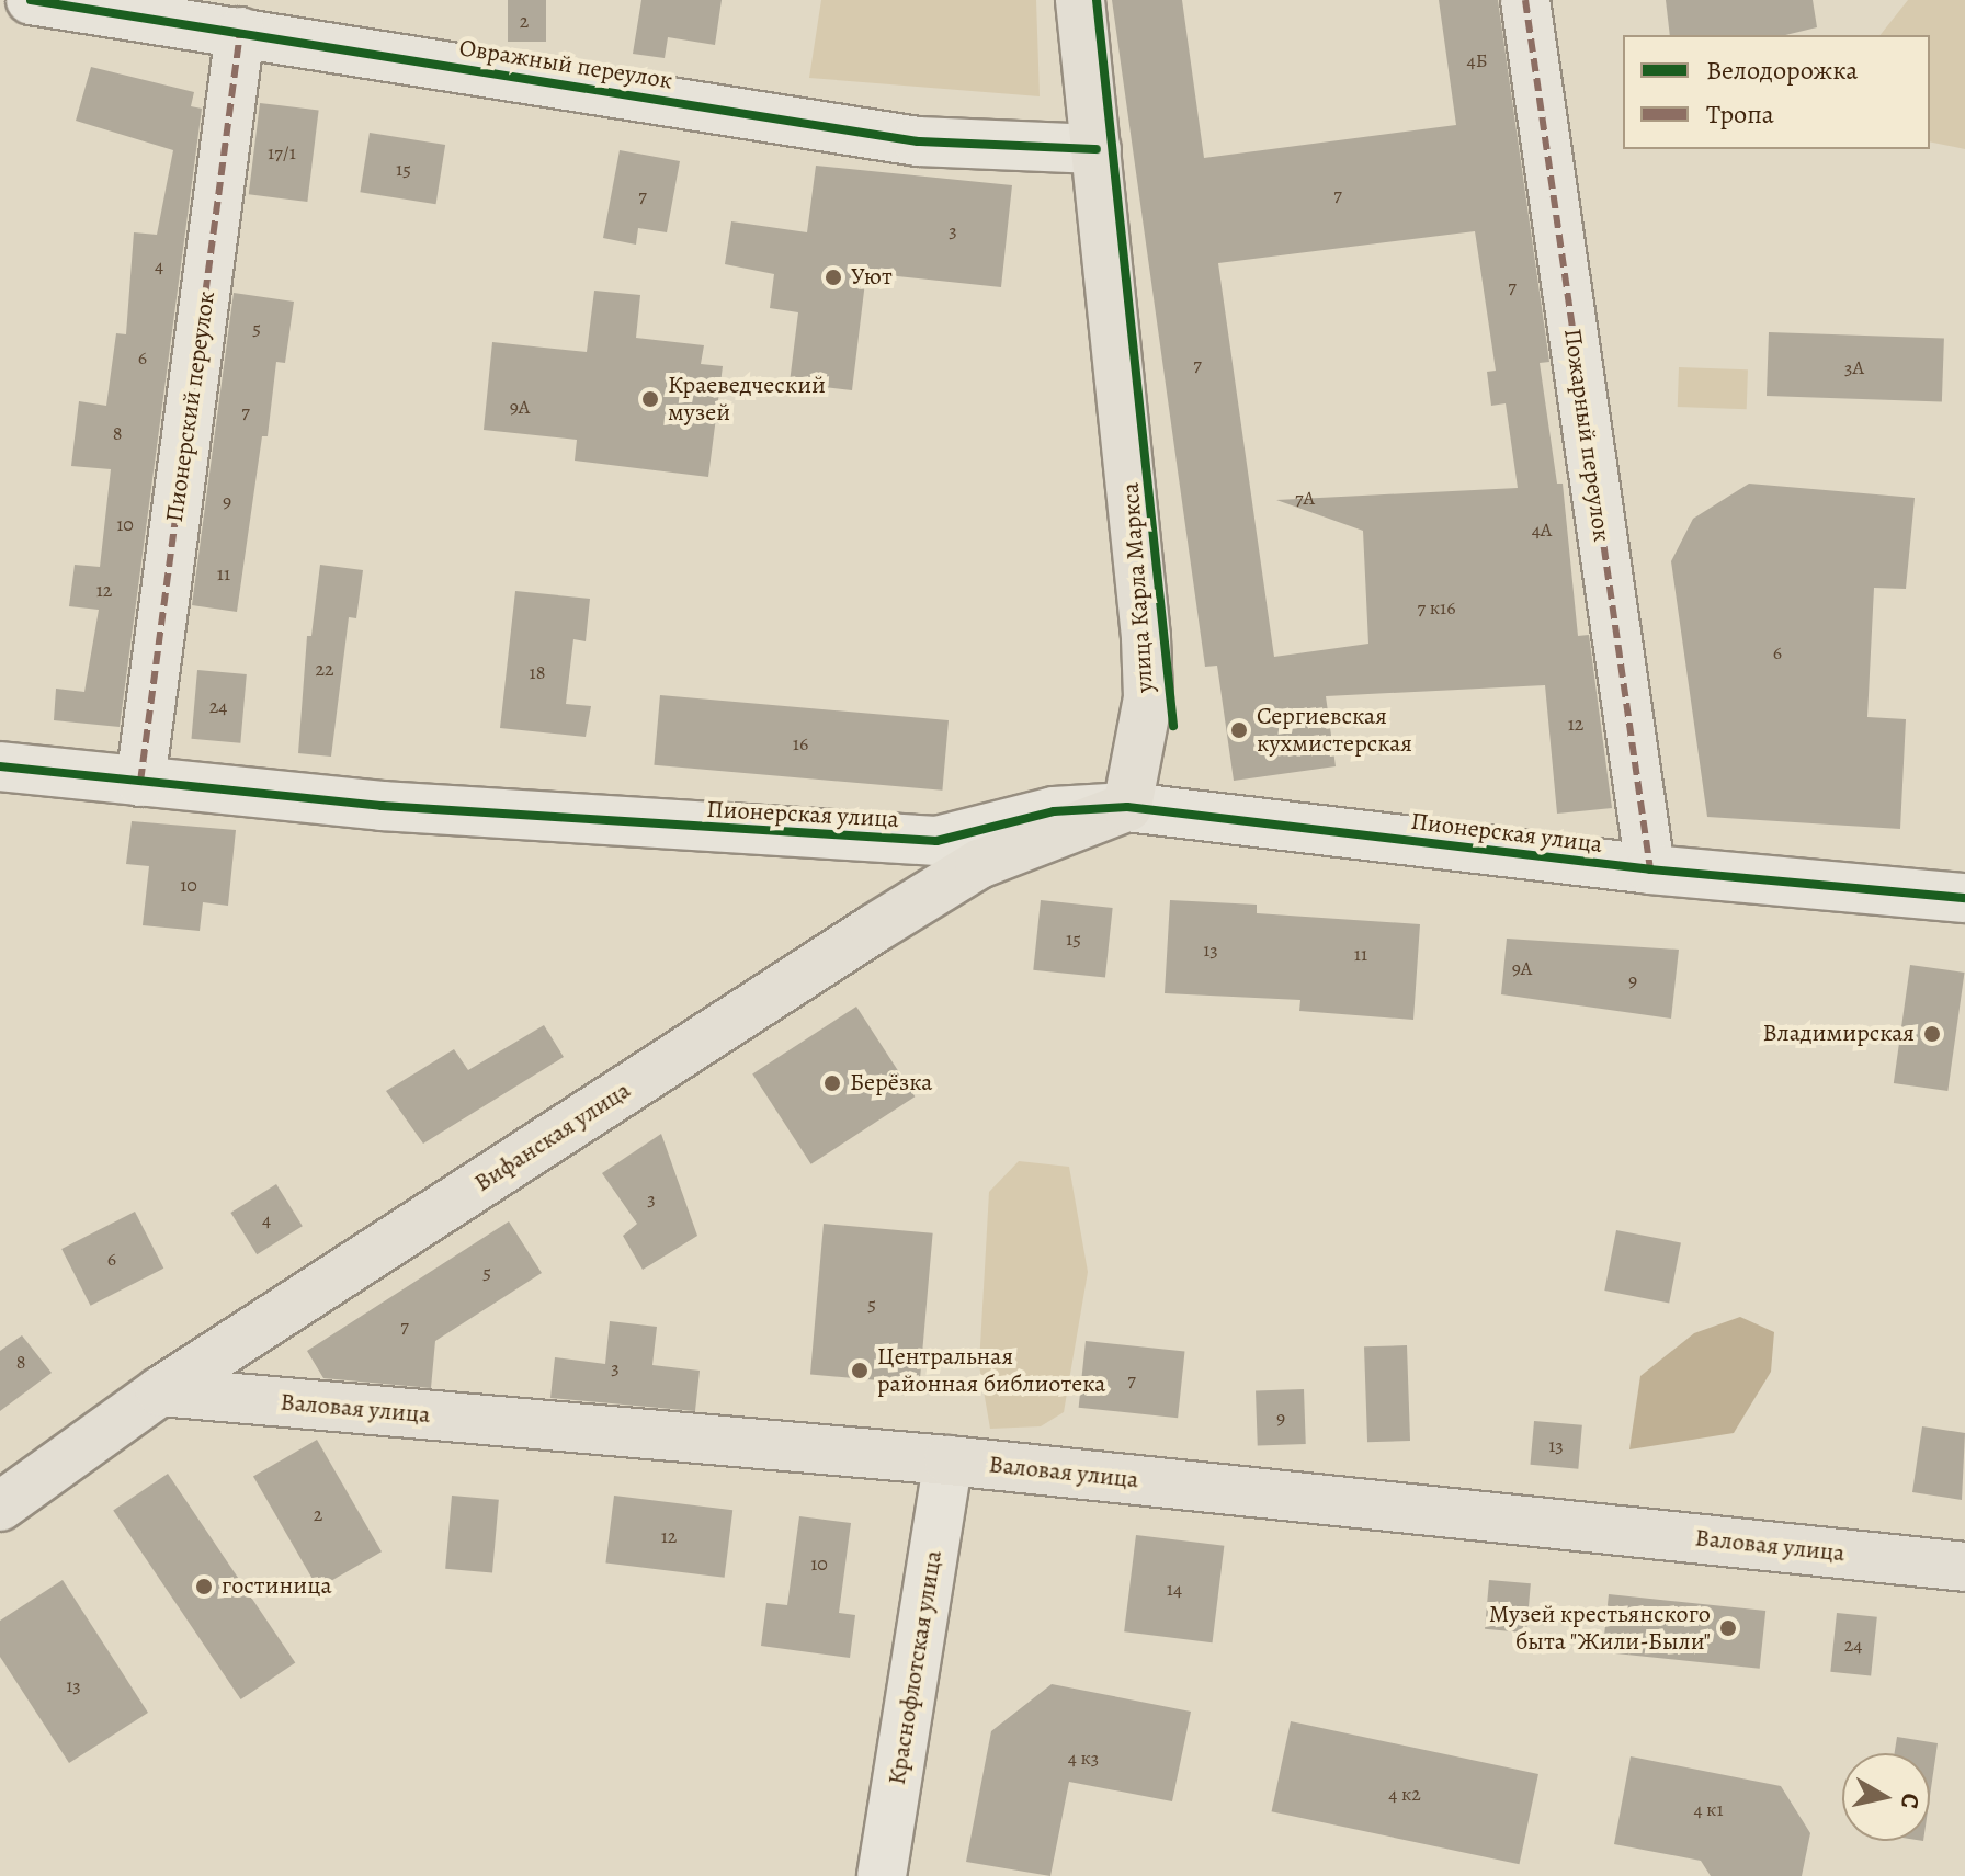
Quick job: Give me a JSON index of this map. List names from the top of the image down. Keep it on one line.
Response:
{"streets":{"main road":["улица Карла Маркса","Вифанская улица","Валовая улица"],"street":["Овражный переулок","Пионерский переулок","Пожарный переулок","Пионерская улица","Краснофлотская улица"]},"crossings":[["Овражный переулок","Пионерский переулок"],["Овражный переулок","улица Карла Маркса"],["Пионерский переулок","Пионерская улица"],["Пожарный переулок","Пионерская улица"],["улица Карла Маркса","Пионерская улица"],["улица Карла Маркса","Вифанская улица"],["Пионерская улица","Вифанская улица"],["Вифанская улица","Валовая улица"],["Валовая улица","Краснофлотская улица"]],"places":["Уют","Краеведческий музей","Сергиевская кухмистерская","Владимирская","Берёзка","Центральная районная библиотека","гостиница","Музей крестьянского быта \"Жили-Были\""],"house_numbers":["2","4Б","17/1","15","7","7","3","4","7","5","6","7","3А","9А","7","8","7А","9","10","4А","11","12","7 к16","6","22","18","24","12","16","10","15","13","11","9А","9","3","4","6","5","5","7","8","3","7","9","13","2","12","10","14","24","13","4 к3","4 к2","4 к1"],"legend":["Велодорожка","Тропа"],"north":"right"}
